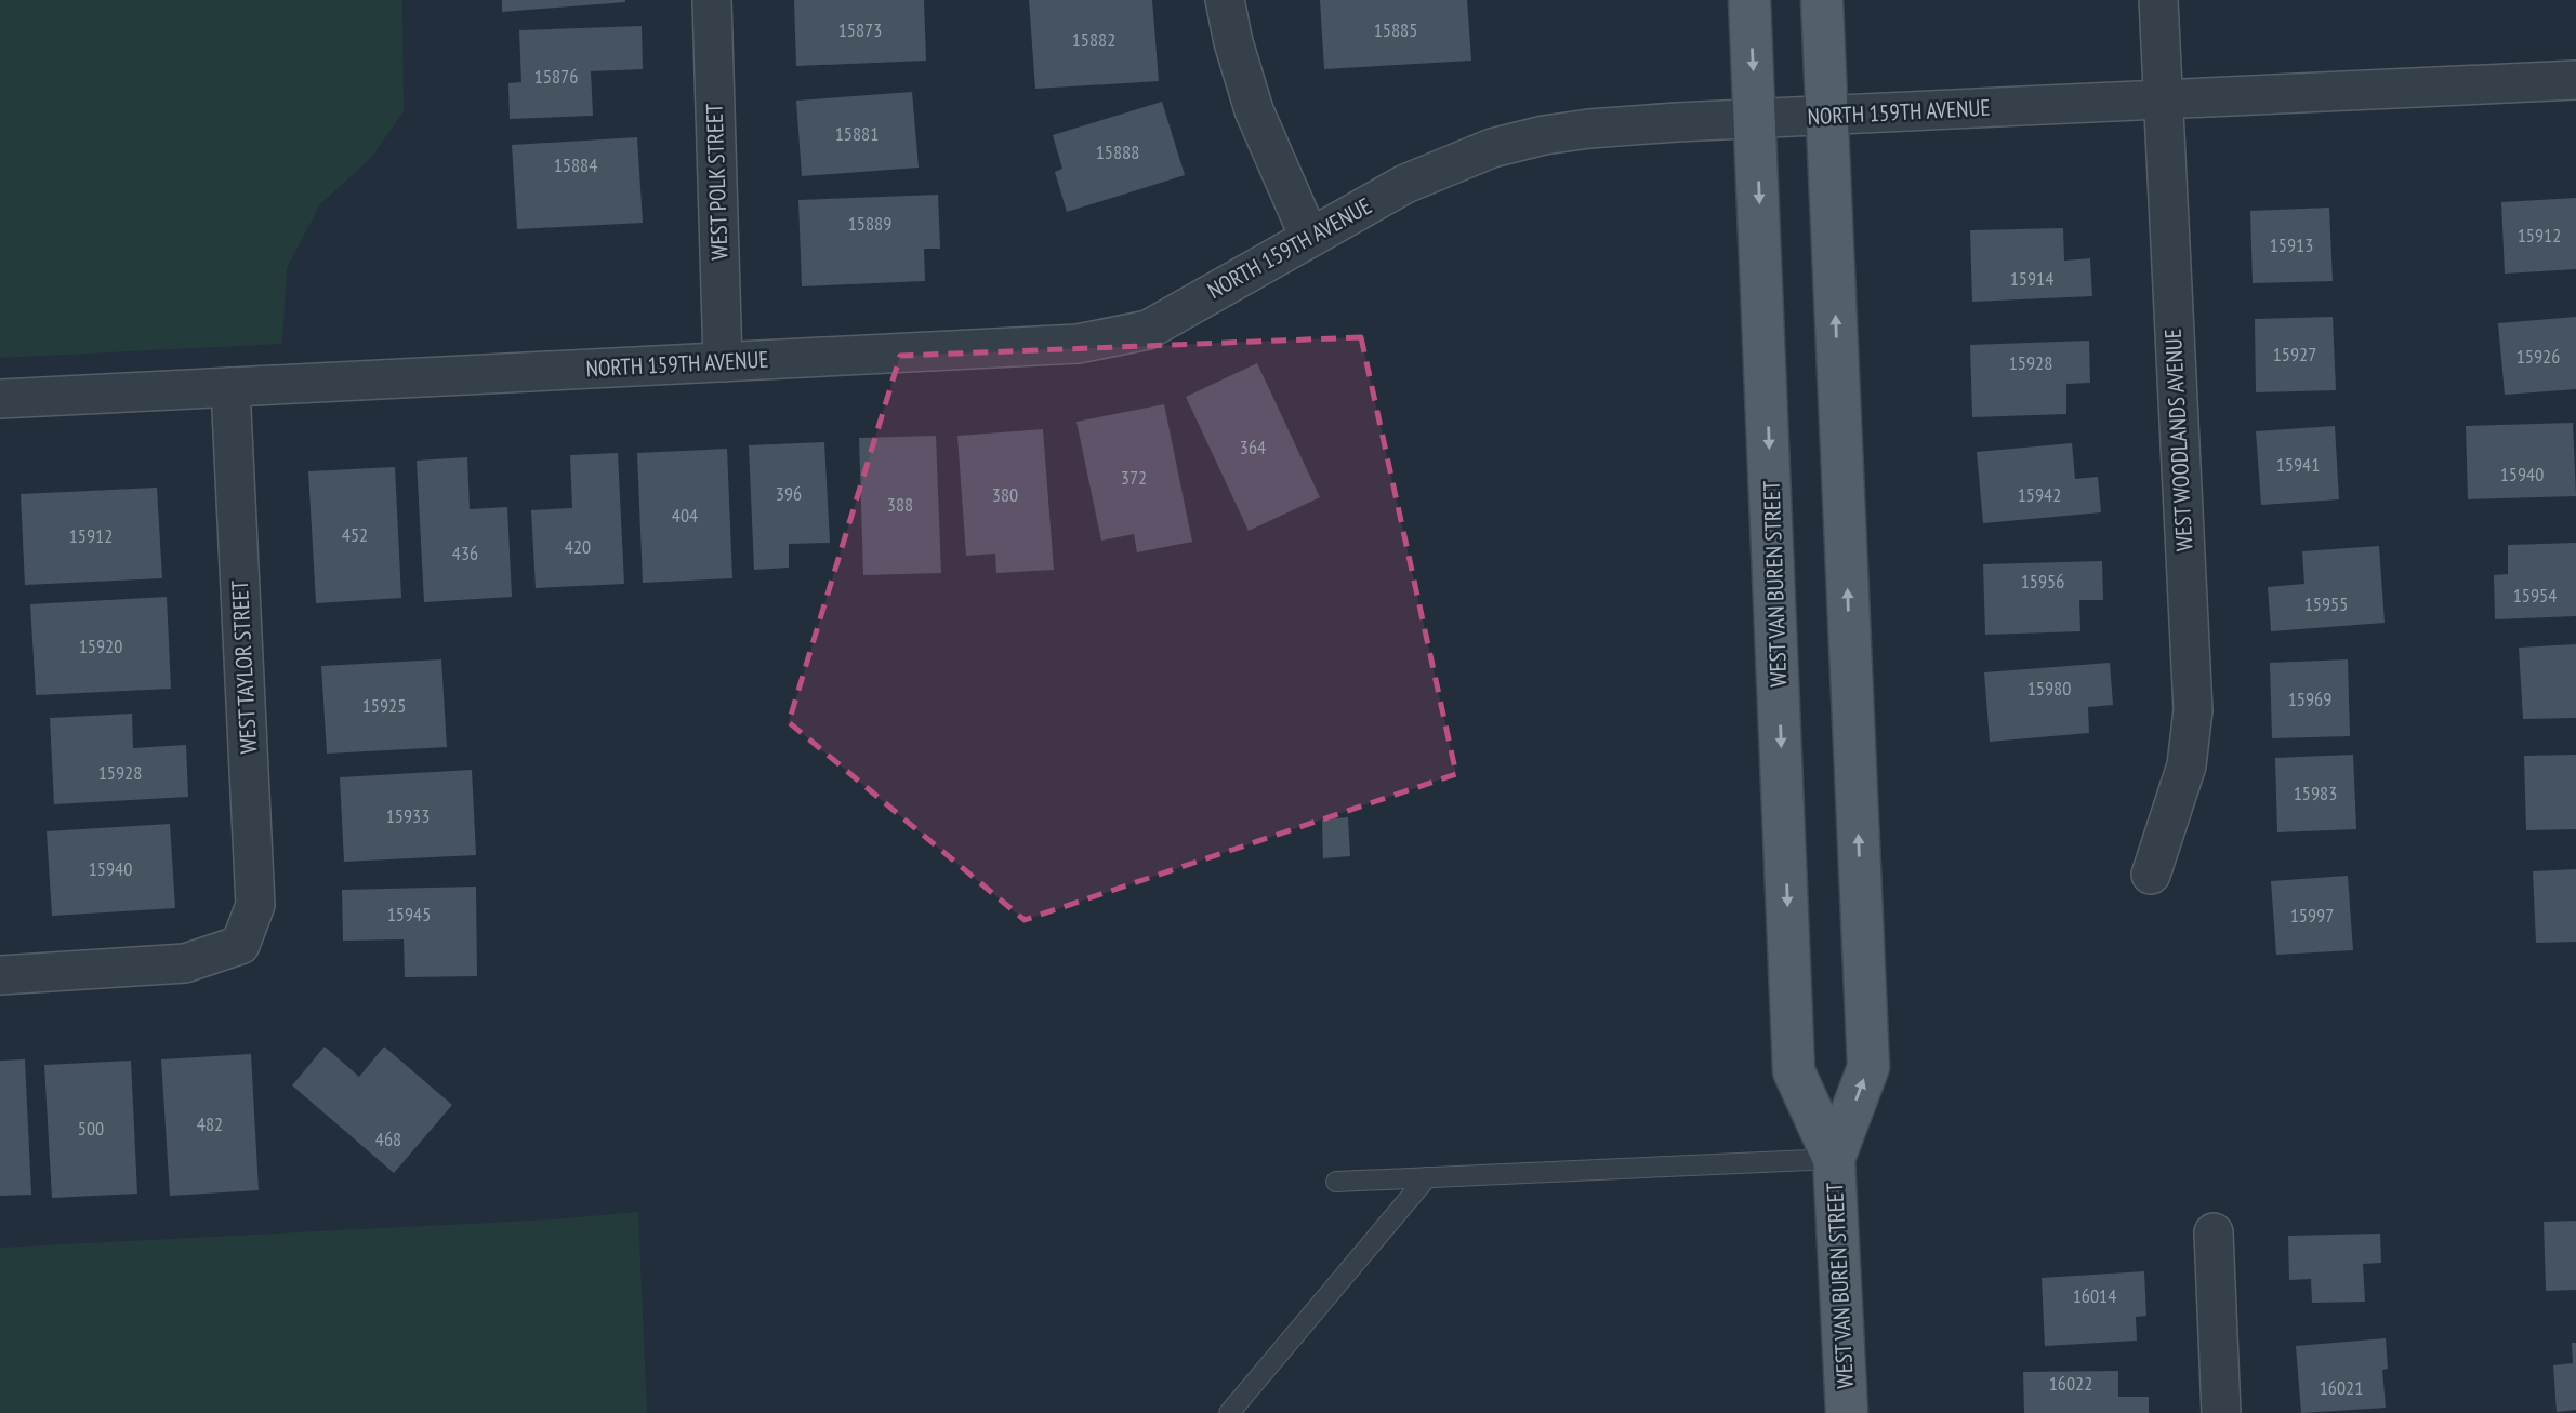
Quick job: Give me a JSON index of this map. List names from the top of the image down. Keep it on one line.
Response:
{"streets":{"main road":["WEST VAN BUREN STREET"],"street":["NORTH 159TH AVENUE","WEST POLK STREET","WEST WOODLANDS AVENUE","WEST TAYLOR STREET"]},"crossings":[["NORTH 159TH AVENUE","WEST POLK STREET"],["NORTH 159TH AVENUE","WEST WOODLANDS AVENUE"],["NORTH 159TH AVENUE","WEST VAN BUREN STREET"],["NORTH 159TH AVENUE","WEST TAYLOR STREET"]],"house_numbers":["15873","15885","15882","15876","15881","15888","15884","15889","15912","15913","15914","15927","15926","15928","364","15941","15940","372","396","380","15942","388","404","452","15912","420","436","15956","15954","15955","15920","15980","15969","15925","15928","15983","15933","15940","15945","15997","482","500","468","16014","16022","16021"]}
